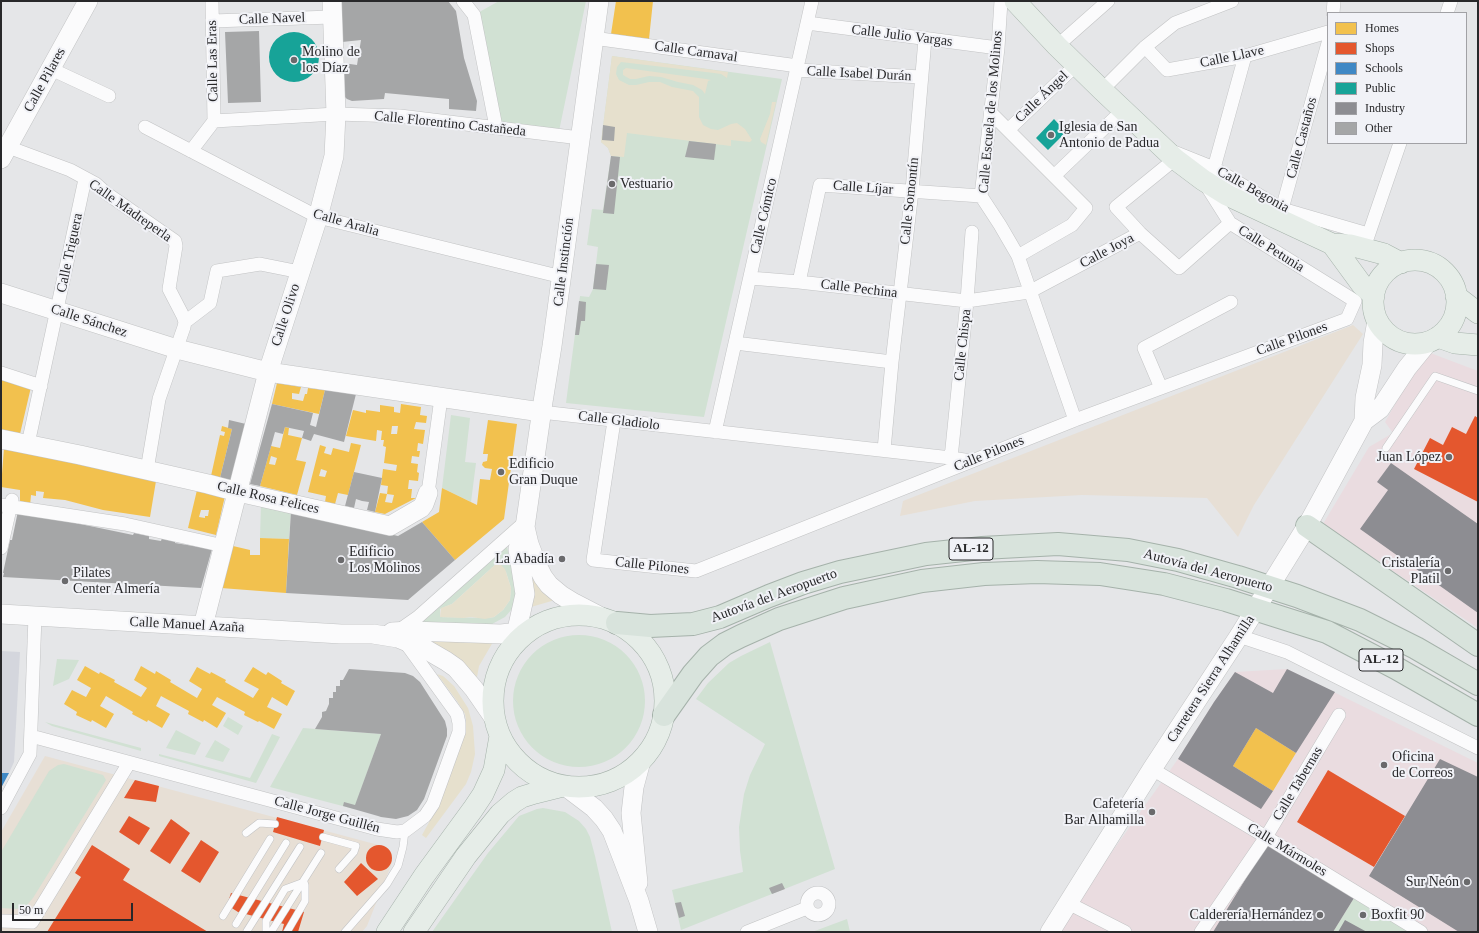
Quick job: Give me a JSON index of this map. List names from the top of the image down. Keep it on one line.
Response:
{"streets":{"highway":["AL-12","Autovía del Aeropuerto"],"street":["Calle Navel","Calle Julio Vargas","Calle Carnaval","Calle Llave","Calle Las Eras","Calle Isabel Durán","Calle Pilares","Calle Ángel","Calle Escuela de los Molinos","Calle Florentino Castañeda","Calle Castaños","Calle Líjar","Calle Begonia","Calle Somontín","Calle Madreperla","Calle Cómico","Calle Aralia","Calle Petunia","Calle Joya","Calle Triguera","Calle Instinción","Calle Pechina","Calle Olivo","Calle Sánchez","Calle Pilones","Calle Chispa","Calle Gladiolo","Calle Rosa Felices","Calle Manuel Azaña","Carretera Sierra Alhamilla","Calle Tabernas","Calle Jorge Guillén","Calle Mármoles"]},"crossings":[["Calle Navel","Calle Las Eras"],["Calle Navel","Calle Olivo"],["Calle Julio Vargas","Calle Escuela de los Molinos"],["Calle Julio Vargas","Calle Somontín"],["Calle Julio Vargas","Calle Cómico"],["Calle Carnaval","Calle Isabel Durán"],["Calle Carnaval","Calle Cómico"],["Calle Carnaval","Calle Instinción"],["Calle Las Eras","Calle Florentino Castañeda"],["Calle Isabel Durán","Calle Somontín"],["Calle Isabel Durán","Calle Cómico"],["Calle Pilares","Calle Madreperla"],["Calle Escuela de los Molinos","Calle Líjar"],["Calle Escuela de los Molinos","Calle Joya"],["Calle Escuela de los Molinos","Calle Pilones"],["Calle Florentino Castañeda","Calle Instinción"],["Calle Florentino Castañeda","Calle Olivo"],["Calle Castaños","Calle Begonia"],["Calle Líjar","Calle Somontín"],["Calle Líjar","Calle Pechina"],["Calle Somontín","Calle Pechina"],["Calle Somontín","Calle Gladiolo"],["Calle Madreperla","Calle Triguera"],["Calle Cómico","Calle Pechina"],["Calle Cómico","Calle Gladiolo"],["Calle Aralia","Calle Instinción"],["Calle Aralia","Calle Olivo"],["Calle Petunia","Calle Pilones"],["Calle Petunia","Carretera Sierra Alhamilla"],["Calle Joya","Calle Pechina"],["Calle Joya","Calle Chispa"],["Calle Triguera","Calle Sánchez"],["Calle Triguera","Calle Rosa Felices"],["Calle Instinción","Calle Gladiolo"],["Calle Instinción","Autovía del Aeropuerto"],["Calle Instinción","Calle Manuel Azaña"],["Calle Pechina","Calle Chispa"],["Calle Olivo","Calle Sánchez"],["Calle Olivo","Calle Gladiolo"],["Calle Olivo","Calle Rosa Felices"],["Calle Olivo","Calle Manuel Azaña"],["Calle Sánchez","Calle Gladiolo"],["Calle Pilones","Calle Gladiolo"],["Calle Pilones","Carretera Sierra Alhamilla"],["Calle Chispa","Calle Gladiolo"],["Calle Gladiolo","Calle Rosa Felices"],["Autovía del Aeropuerto","Carretera Sierra Alhamilla"],["Carretera Sierra Alhamilla","Calle Mármoles"],["Calle Tabernas","Calle Mármoles"]],"places":["Molino de los Díaz","Iglesia de San Antonio de Padua","Vestuario","Juan López","Edificio Gran Duque","La Abadía","Edificio Los Molinos","Cristalería Platil","Pilates Center Almería","Oficina de Correos","Cafetería Bar Alhamilla","Sur Neón","Calderería Hernández","Boxfit 90"],"legend":["Homes","Shops","Schools","Public","Industry","Other"],"scale_bar":"50 m"}
